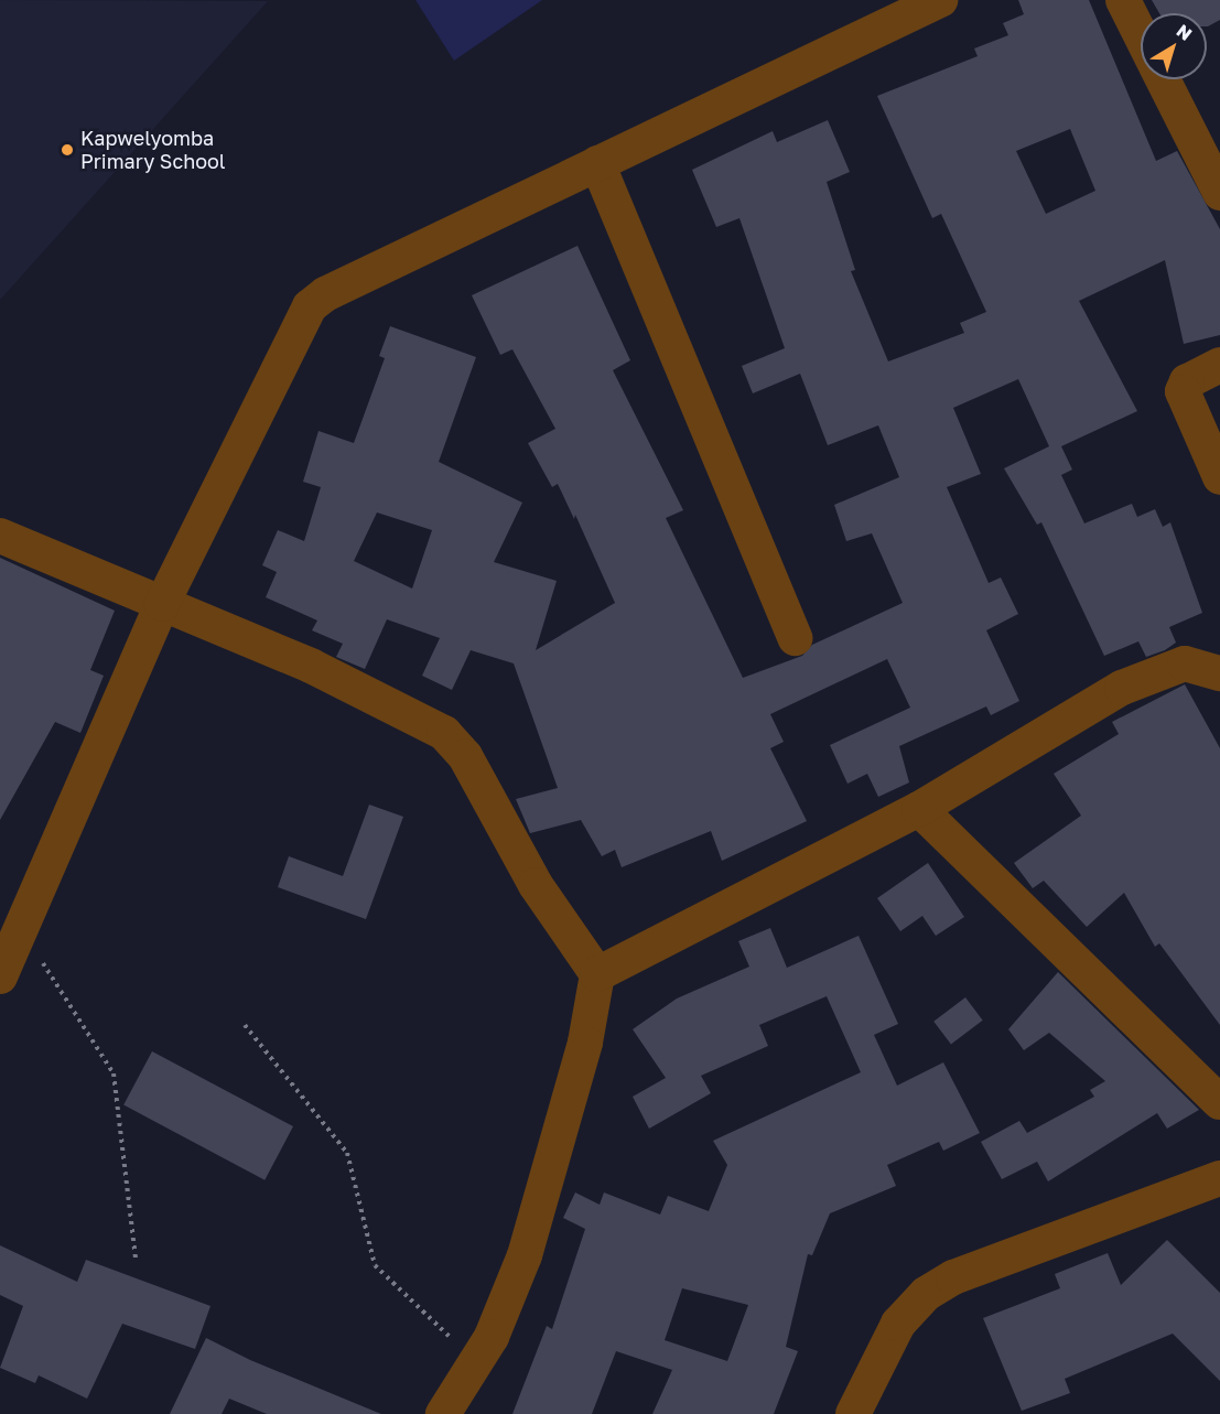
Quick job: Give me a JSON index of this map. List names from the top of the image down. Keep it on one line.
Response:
{"places":["Kapwelyomba Primary School"],"north":"top right"}
